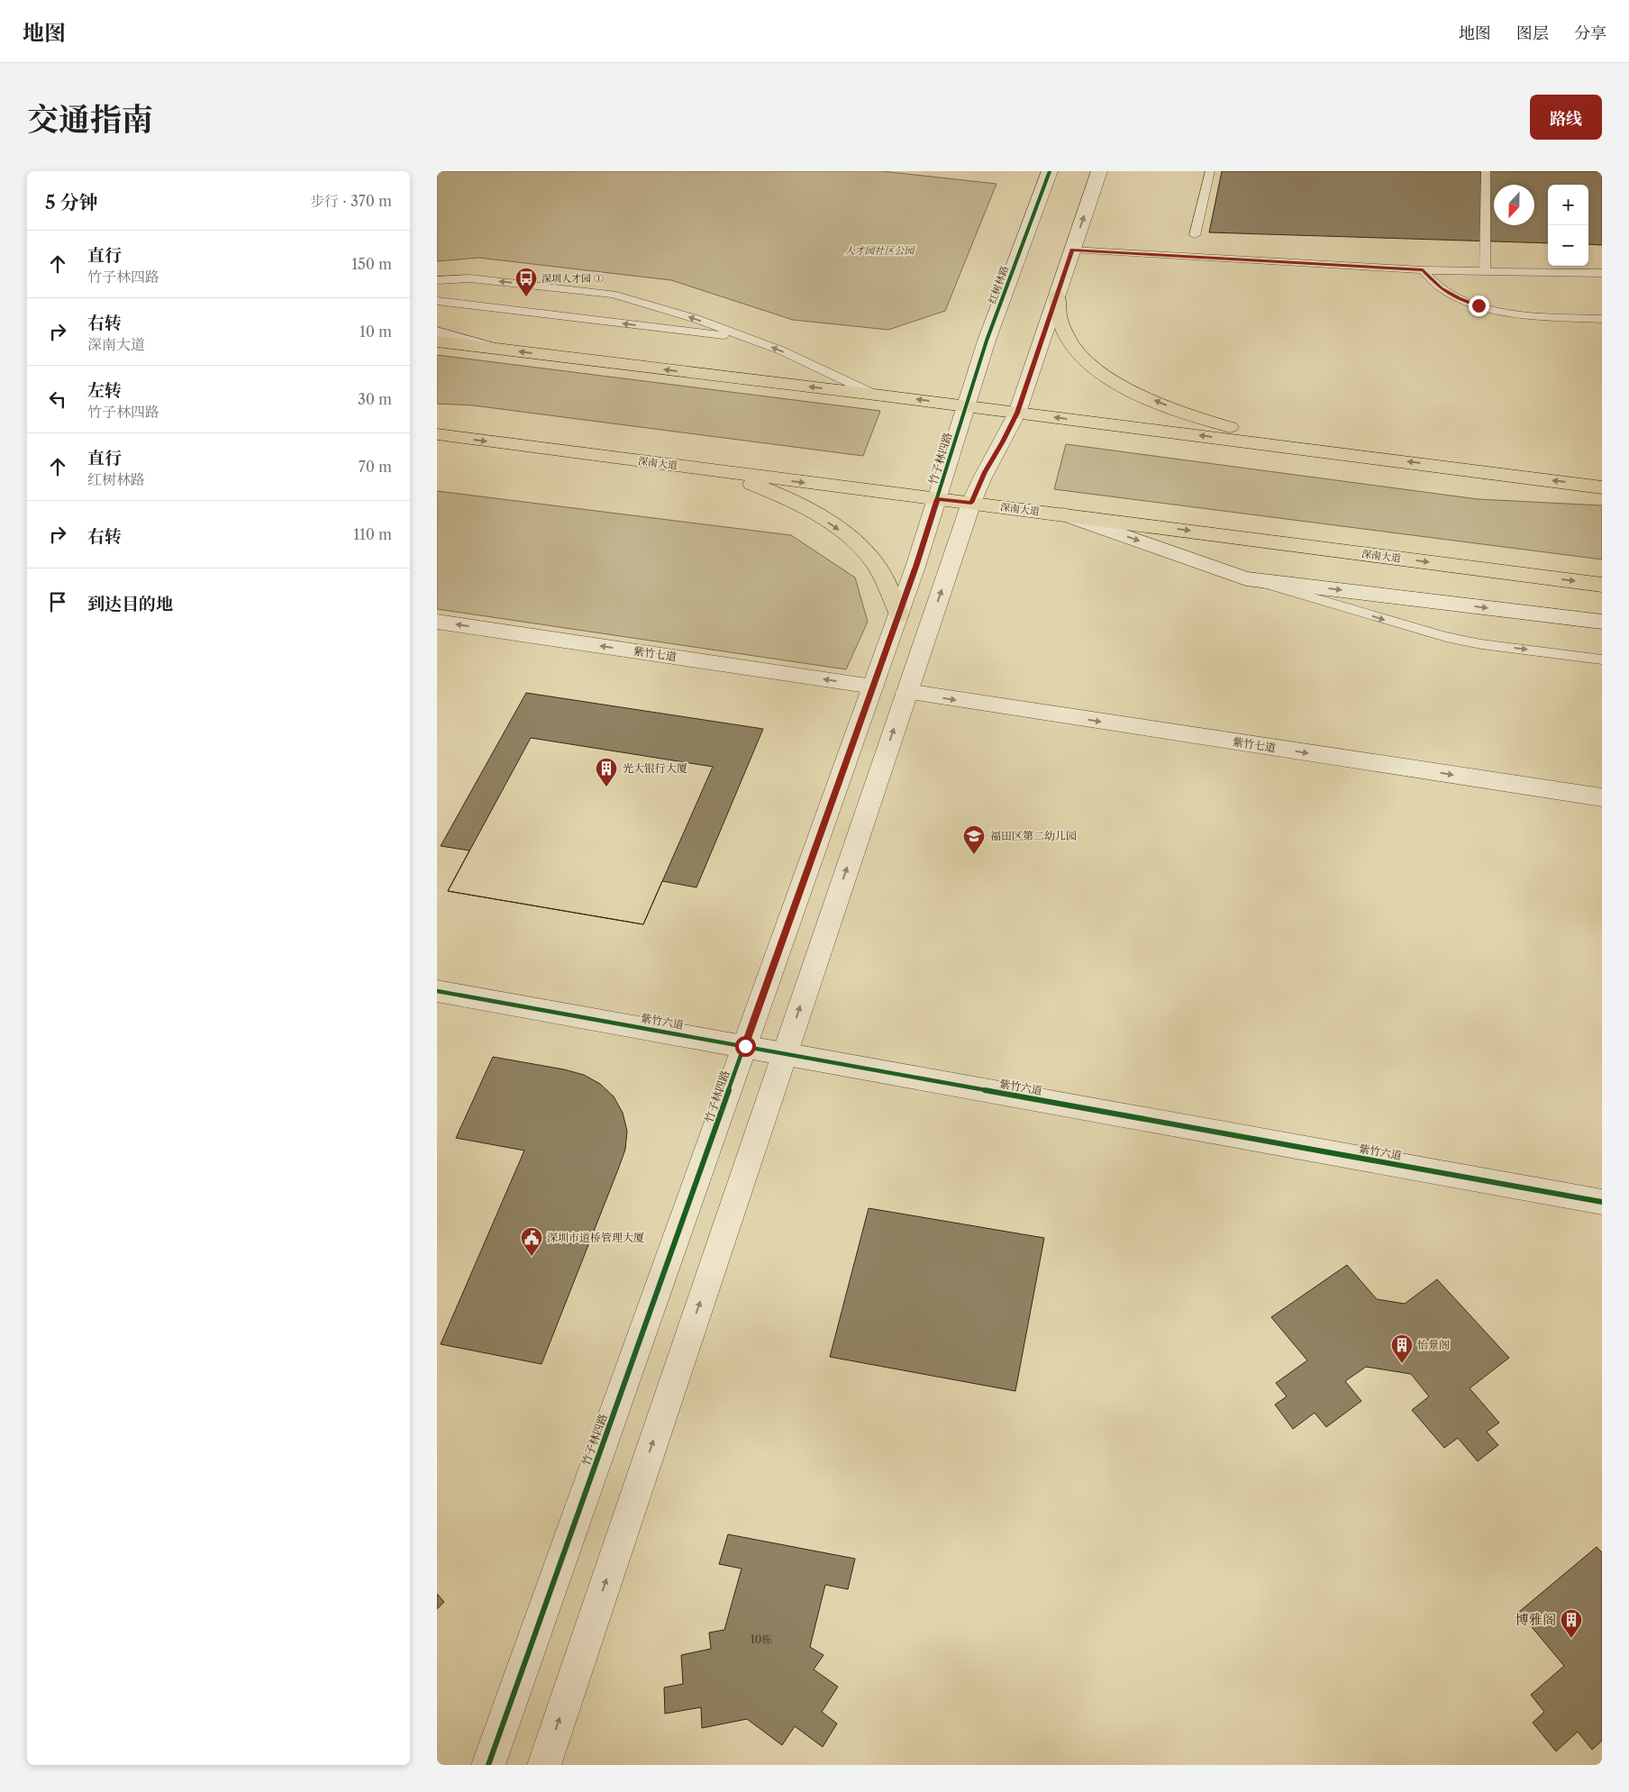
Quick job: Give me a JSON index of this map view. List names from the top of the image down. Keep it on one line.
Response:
{"streets":{"main road":["深南大道"],"street":["红树林路","竹子林四路","紫竹七道","紫竹六道"]},"crossings":[["红树林路","竹子林四路"],["竹子林四路","深南大道"],["竹子林四路","紫竹七道"],["竹子林四路","紫竹六道"]],"parks":["人才园社区公园"],"places":{"bus stop":["深圳人才园 ①"],"building":["光大银行大厦","怡景阁","博雅阁"],"school or university":["福田区第二幼儿园"],"public building":["深圳市道桥管理大厦"]},"house_numbers":["10栋"],"north":"bottom","page":{"header":"地图","nav":["地图","图层","分享"],"title":"交通指南","buttons":"路线","heading":["5 分钟","步行 · 370 m"],"map_buttons":["+","−"],"list":[["直行","竹子林四路","150 m"],["右转","深南大道","10 m"],["左转","竹子林四路","30 m"],["直行","红树林路","70 m"],["右转","110 m"],"到达目的地"]}}
